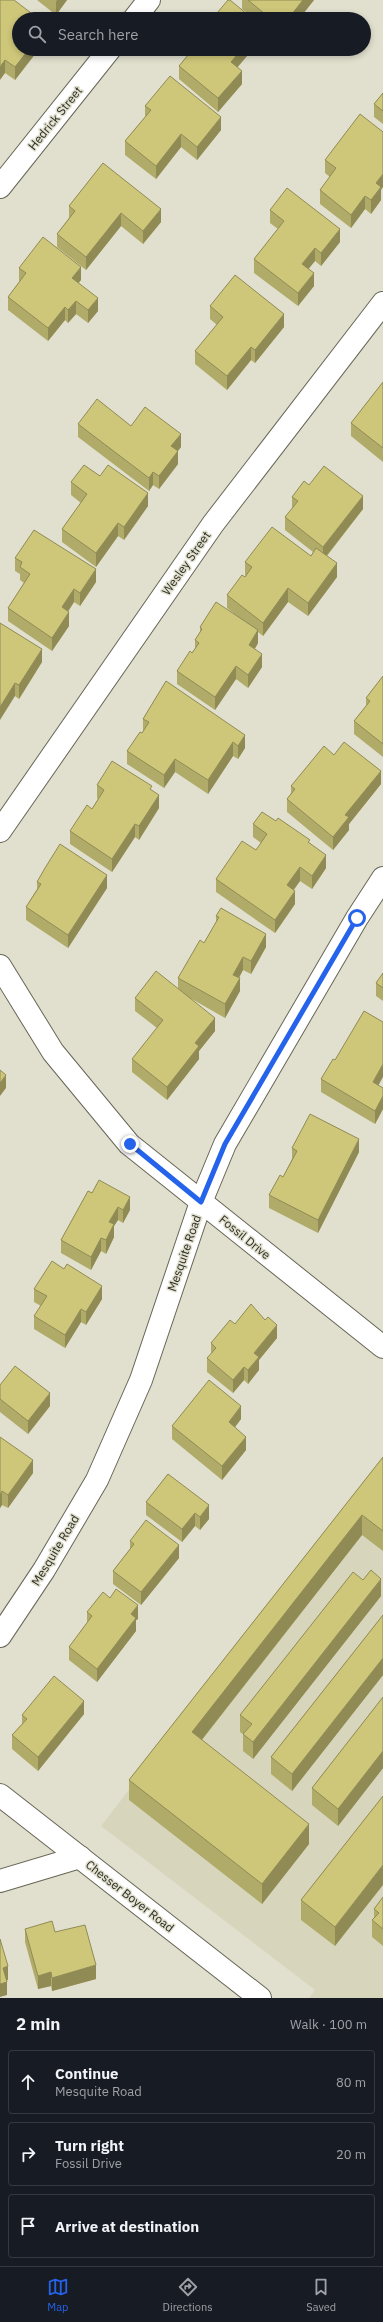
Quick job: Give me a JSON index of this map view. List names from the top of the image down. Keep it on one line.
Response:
{"streets":{"street":["Hedrick Street","Wesley Street","Fossil Drive","Mesquite Road","Chesser Boyer Road"]},"crossings":[["Fossil Drive","Mesquite Road"]],"page":{"search":"Search here","heading":["2 min","Walk · 100 m"],"list":[["Continue","Mesquite Road","80 m"],["Turn right","Fossil Drive","20 m"],"Arrive at destination"],"nav":["Map","Directions","Saved"]}}
